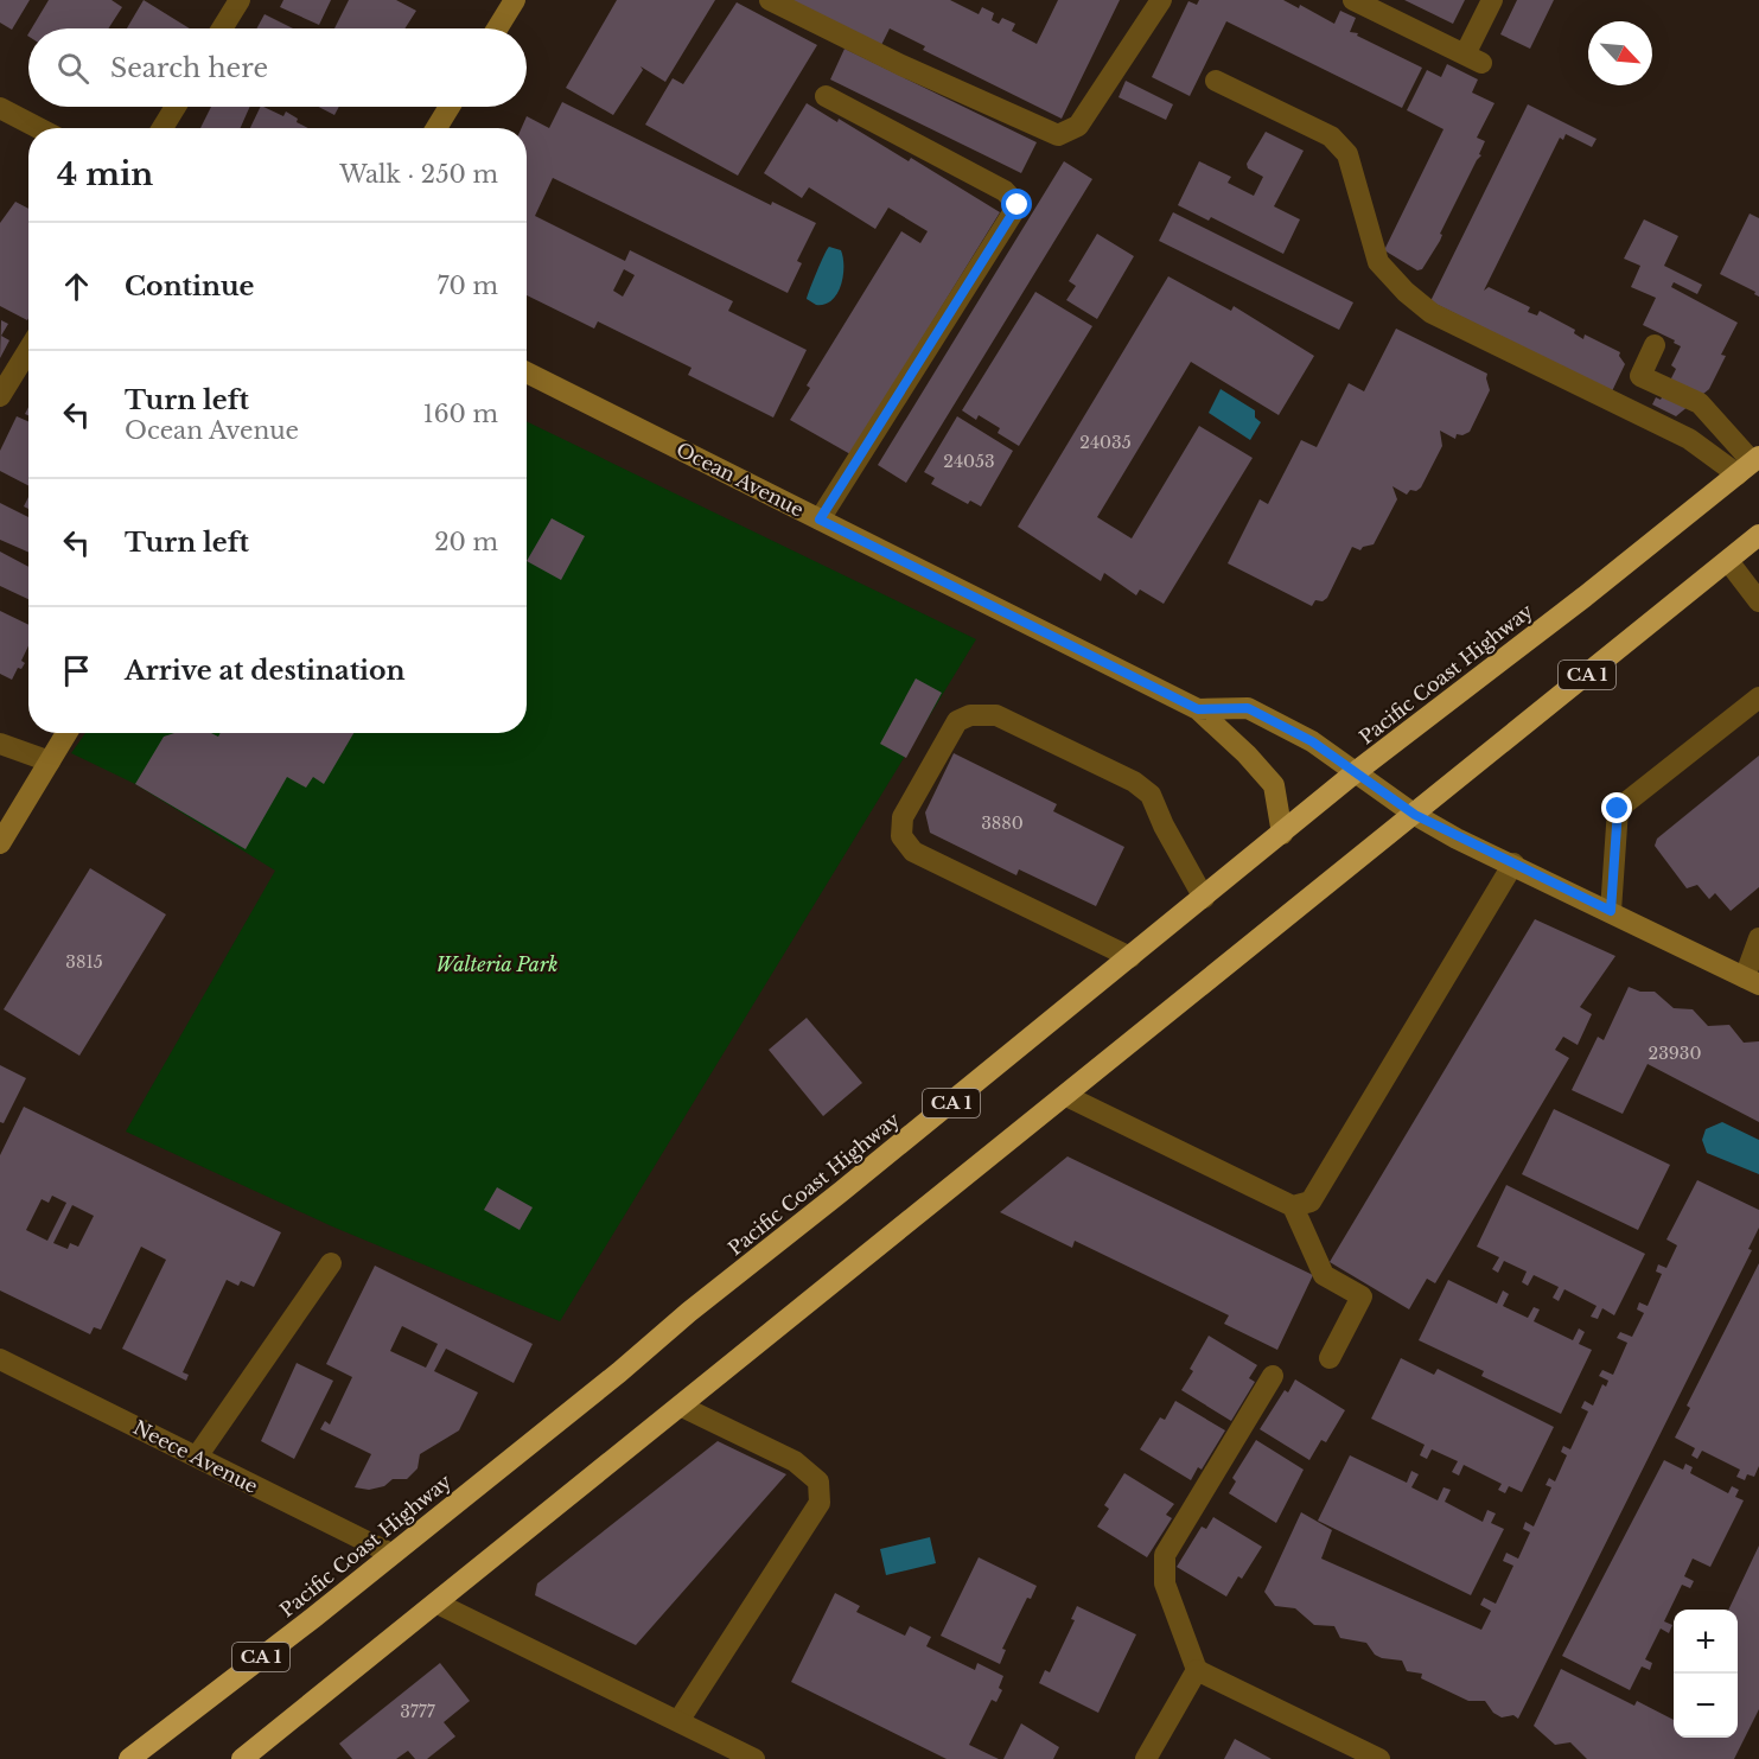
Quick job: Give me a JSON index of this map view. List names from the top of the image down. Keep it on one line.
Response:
{"streets":{"highway":["Pacific Coast Highway","CA 1"],"street":["Ocean Avenue","Neece Avenue"]},"crossings":[["Ocean Avenue","Pacific Coast Highway"],["Ocean Avenue","CA 1"],["Pacific Coast Highway","Neece Avenue"]],"parks":["Walteria Park"],"house_numbers":["24035","24053","3880","3815","23930","3777"],"north":"bottom right","page":{"search":"Search here","heading":["4 min","Walk · 250 m"],"list":[["Continue","70 m"],["Turn left","Ocean Avenue","160 m"],["Turn left","20 m"],"Arrive at destination"],"map_buttons":["+","−"]}}
